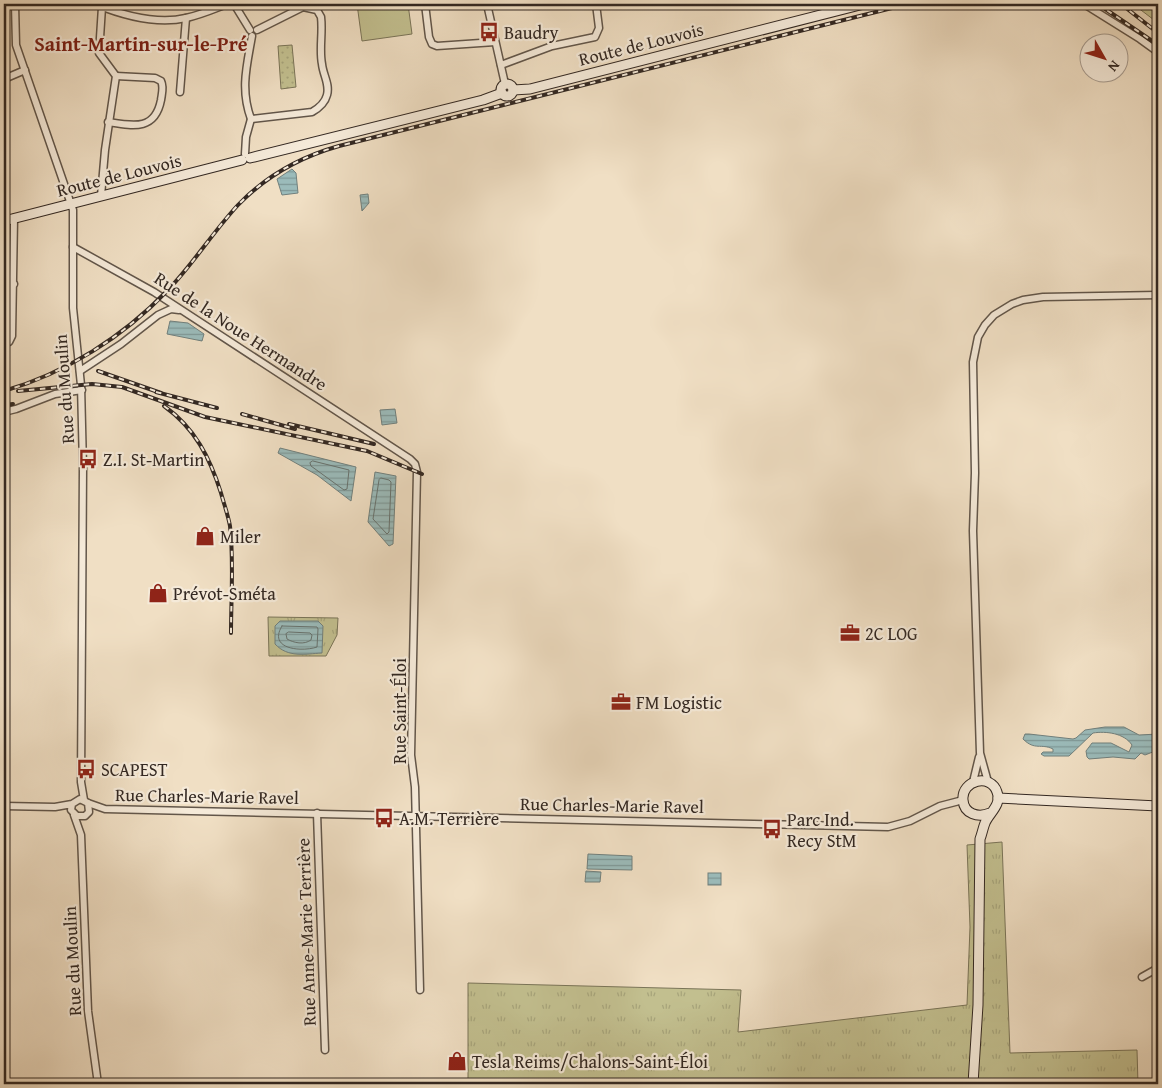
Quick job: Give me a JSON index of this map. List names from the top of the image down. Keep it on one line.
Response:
{"streets":{"street":["Route de Louvois","Rue de la Noue Hermandre","Rue du Moulin","Rue Saint-Éloi","Rue Charles-Marie Ravel","Rue Anne-Marie Terrière"]},"crossings":[["Route de Louvois","Rue du Moulin"],["Rue de la Noue Hermandre","Rue du Moulin"],["Rue de la Noue Hermandre","Rue Saint-Éloi"],["Rue du Moulin","Rue Charles-Marie Ravel"],["Rue Saint-Éloi","Rue Charles-Marie Ravel"],["Rue Charles-Marie Ravel","Rue Anne-Marie Terrière"]],"districts":["Saint-Martin-sur-le-Pré"],"places":{"bus stop":["Baudry","Z.I. St-Martin","SCAPEST","A.M. Terrière","Parc Ind. Recy StM"],"shop":["Miler","Prévot-Sméta","Tesla Reims/Chalons-Saint-Éloi"],"office":["2C LOG","FM Logistic"]},"north":"bottom right"}
